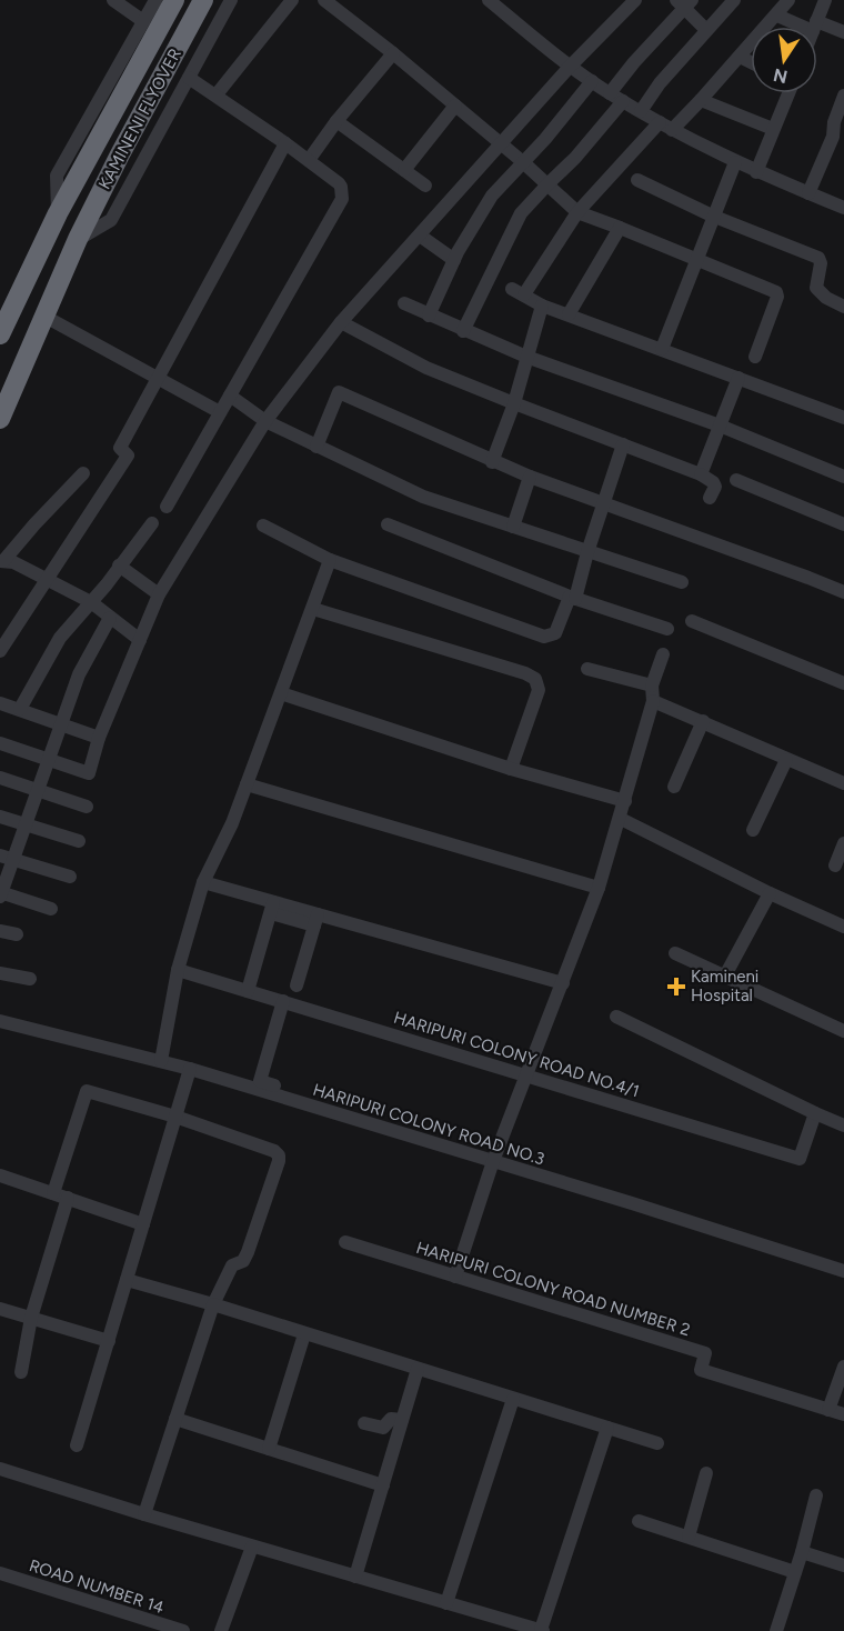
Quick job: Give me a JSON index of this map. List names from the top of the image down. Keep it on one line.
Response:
{"streets":{"highway":["KAMINENI FLYOVER"],"street":["HARIPURI COLONY ROAD NO.4/1","HARIPURI COLONY ROAD NO.3","HARIPURI COLONY ROAD NUMBER 2","ROAD NUMBER 14"]},"places":{"health":["Kamineni Hospital"]},"north":"bottom"}
